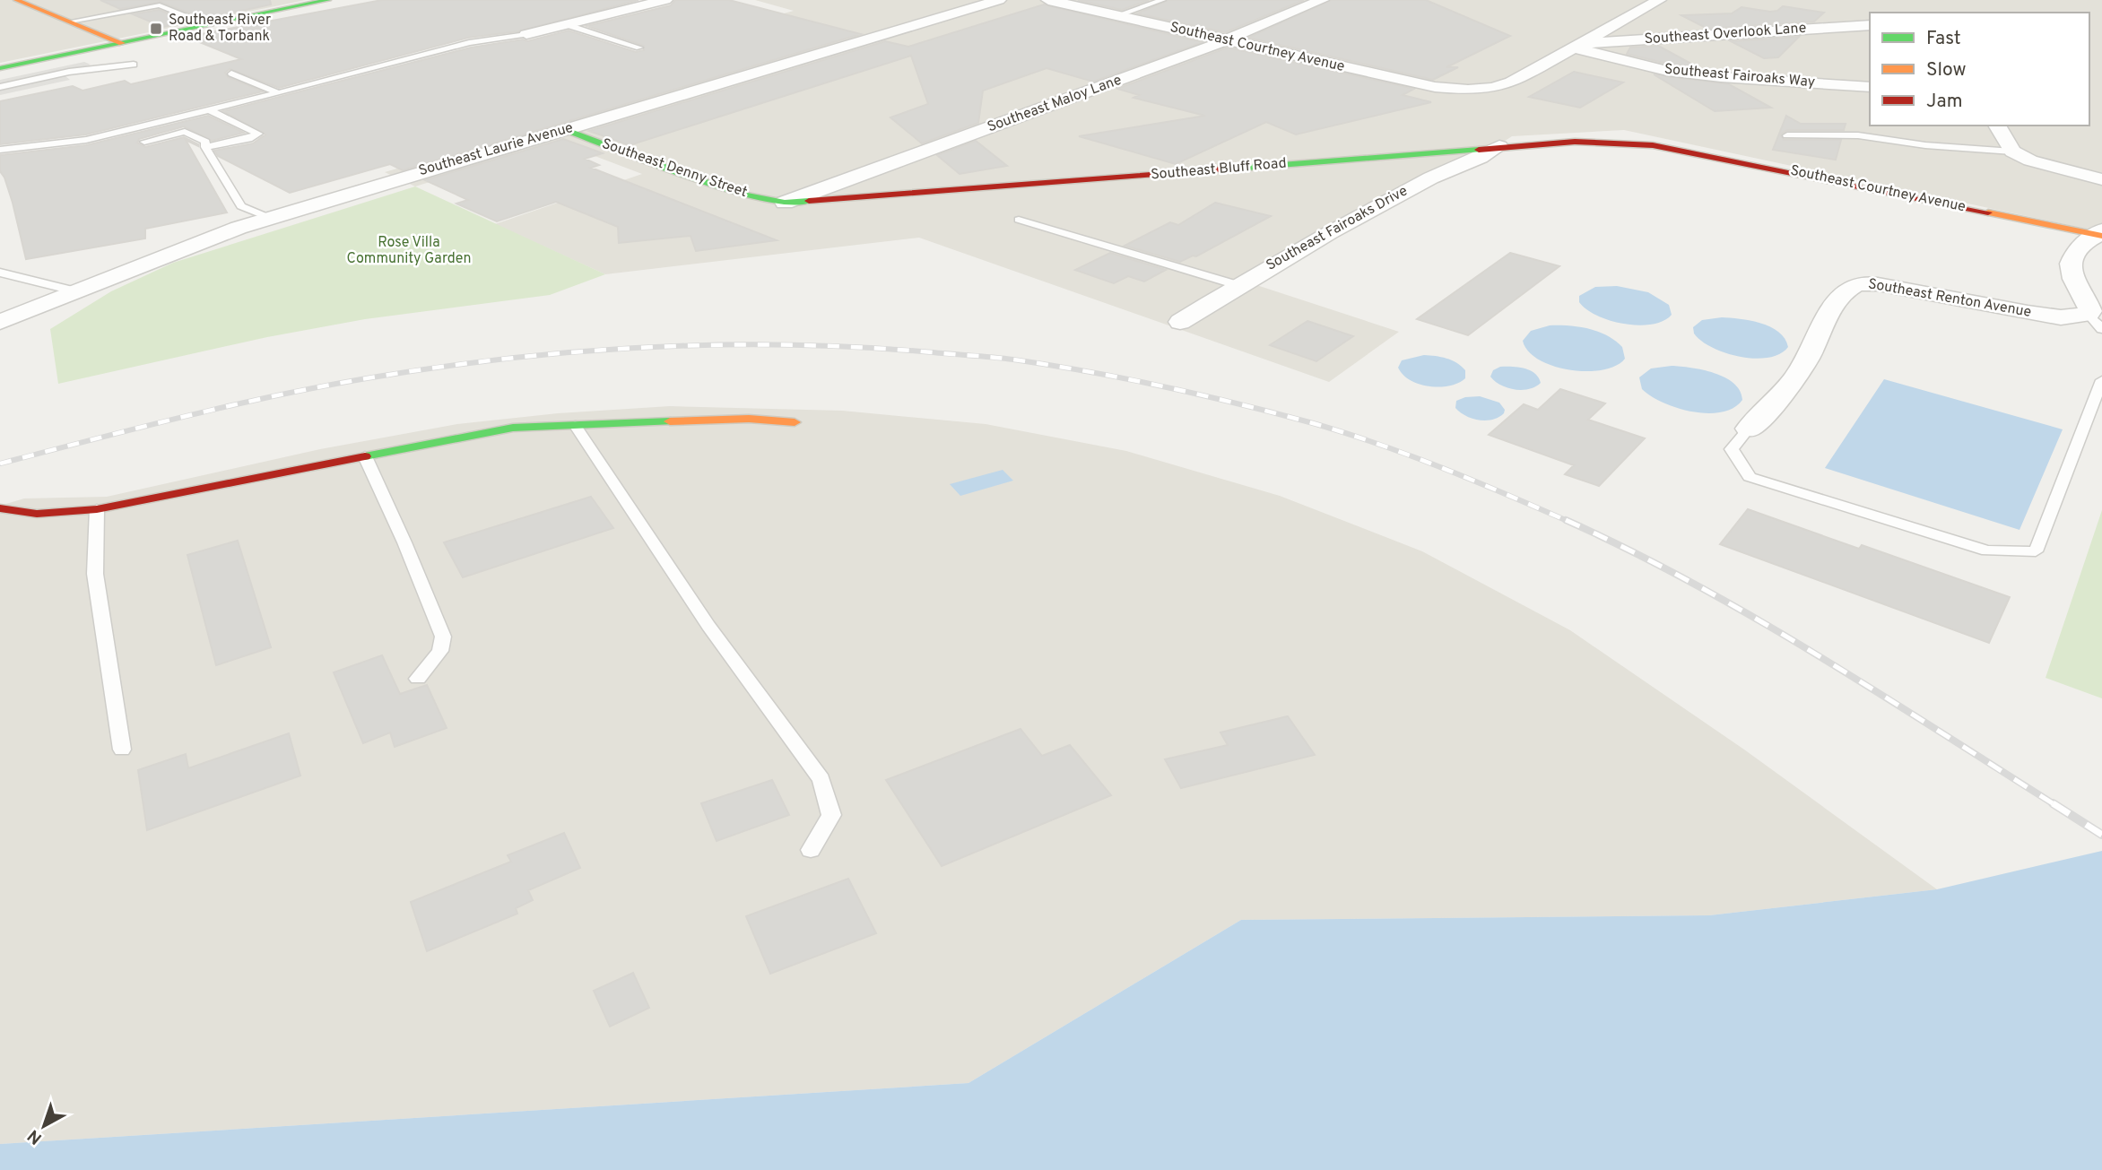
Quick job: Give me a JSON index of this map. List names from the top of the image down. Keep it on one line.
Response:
{"streets":{"street":["Southeast Overlook Lane","Southeast Courtney Avenue","Southeast Fairoaks Way","Southeast Maloy Lane","Southeast Laurie Avenue","Southeast Denny Street","Southeast Bluff Road","Southeast Fairoaks Drive","Southeast Renton Avenue"]},"crossings":[["Southeast Overlook Lane","Southeast Courtney Avenue"],["Southeast Overlook Lane","Southeast Fairoaks Way"],["Southeast Courtney Avenue","Southeast Fairoaks Way"],["Southeast Courtney Avenue","Southeast Maloy Lane"],["Southeast Courtney Avenue","Southeast Bluff Road"],["Southeast Courtney Avenue","Southeast Renton Avenue"],["Southeast Maloy Lane","Southeast Denny Street"],["Southeast Maloy Lane","Southeast Bluff Road"],["Southeast Laurie Avenue","Southeast Denny Street"],["Southeast Denny Street","Southeast Bluff Road"],["Southeast Bluff Road","Southeast Fairoaks Drive"]],"parks":["Rose Villa Community Garden"],"places":{"transit":["Southeast River Road & Torbank"]},"legend":["Fast","Slow","Jam"],"north":"bottom left"}
